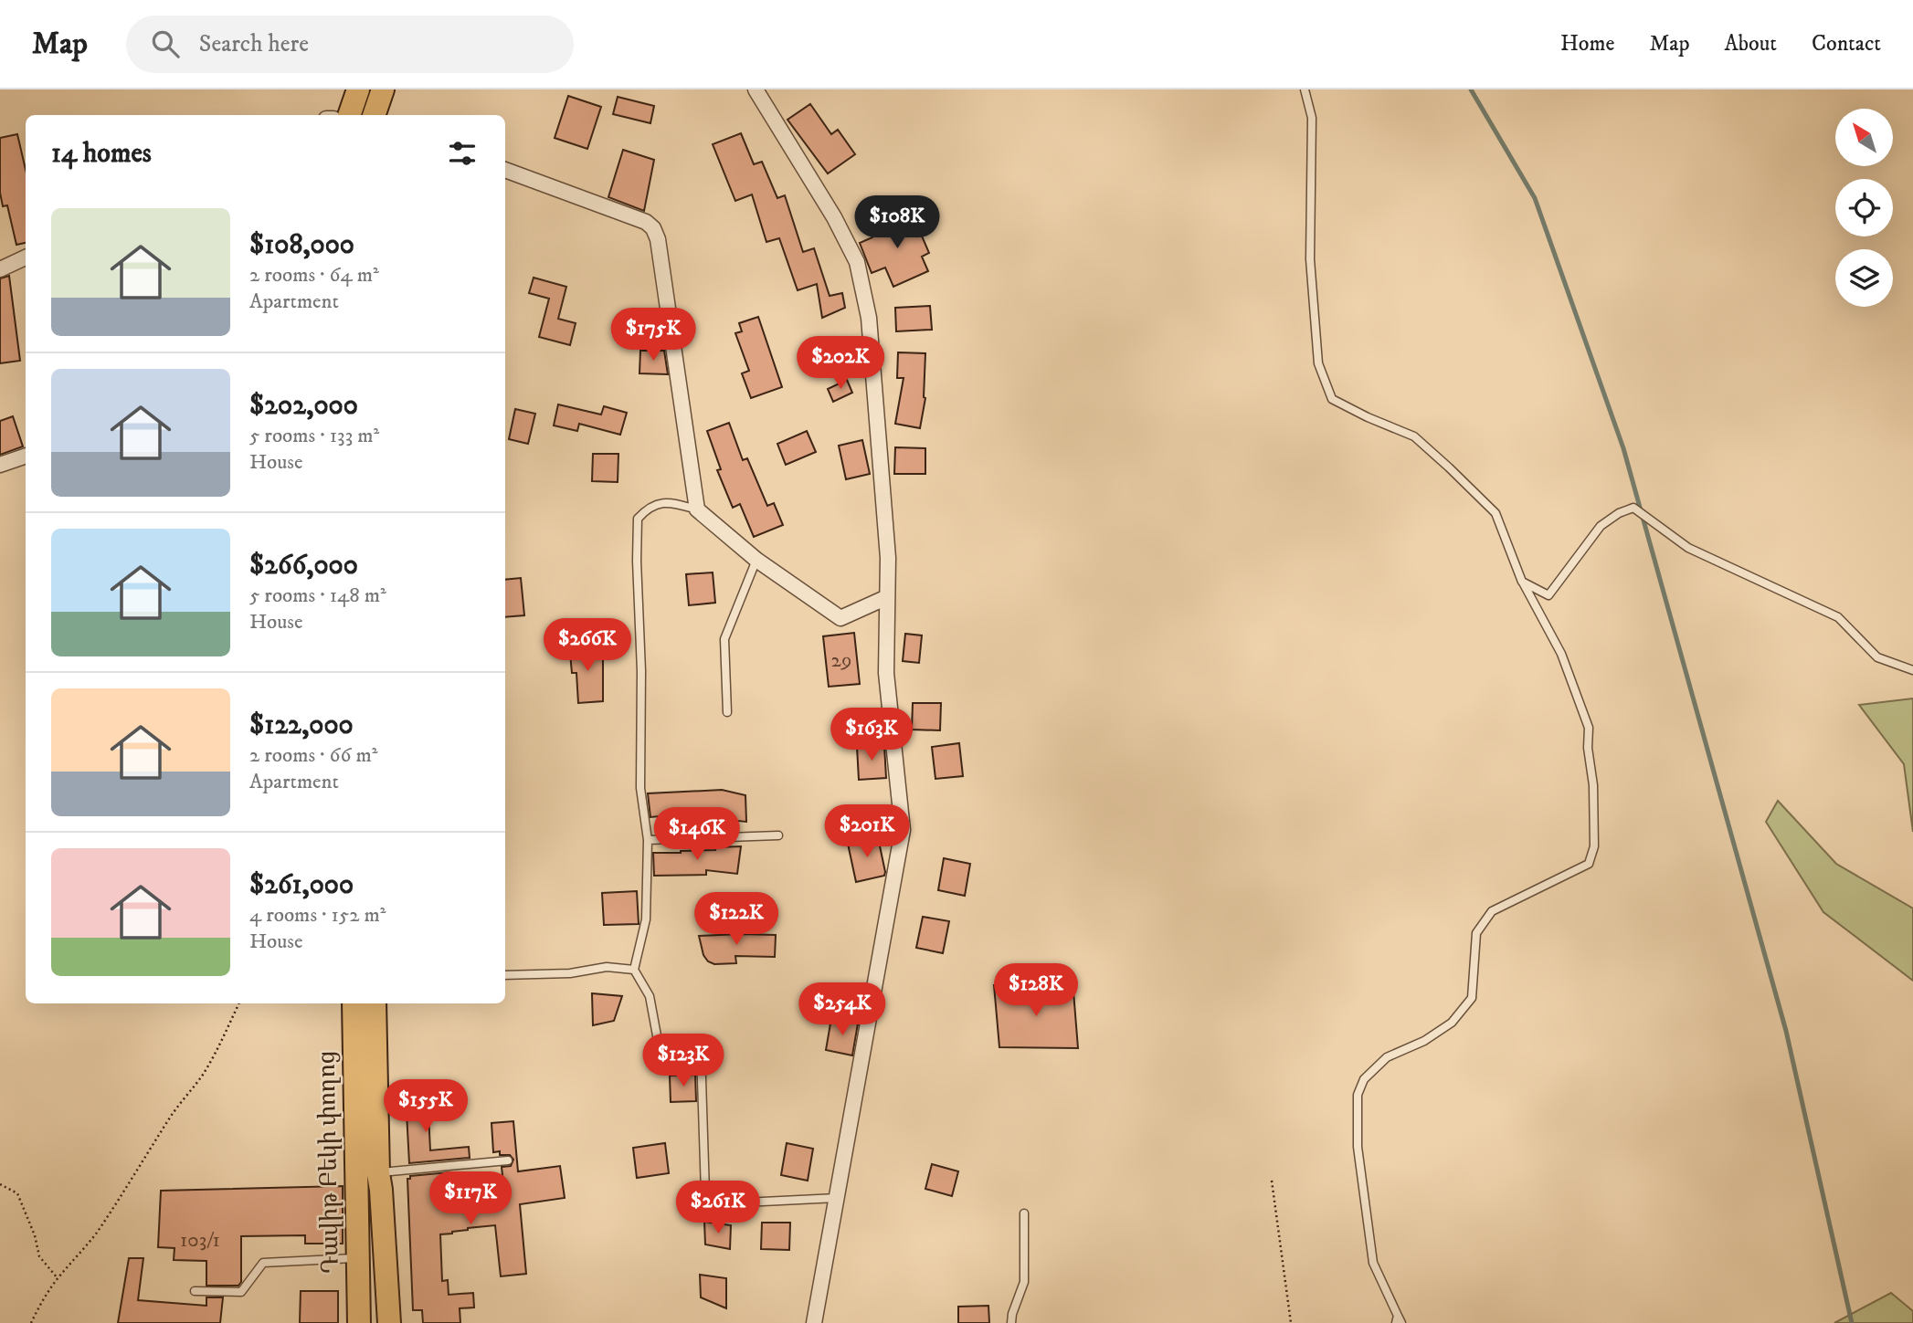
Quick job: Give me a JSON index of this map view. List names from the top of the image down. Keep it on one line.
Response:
{"streets":{"main road":["Դավիթ Բեկի փողոց"]},"house_numbers":["29","103/1"],"north":"top left","page":{"header":"Map","search":"Search here","nav":["Home","Map","About","Contact"],"heading":"14 homes","list":[{"name":"$108,000","note":"2 rooms · 64 m² · Apartment"},{"name":"$202,000","note":"5 rooms · 133 m² · House"},{"name":"$266,000","note":"5 rooms · 148 m² · House"},{"name":"$122,000","note":"2 rooms · 66 m² · Apartment"},{"name":"$261,000","note":"4 rooms · 152 m² · House"}],"price":["$108K","$175K","$202K","$266K","$163K","$201K","$146K","$122K","$128K","$254K","$123K","$155K","$117K","$261K"]}}
